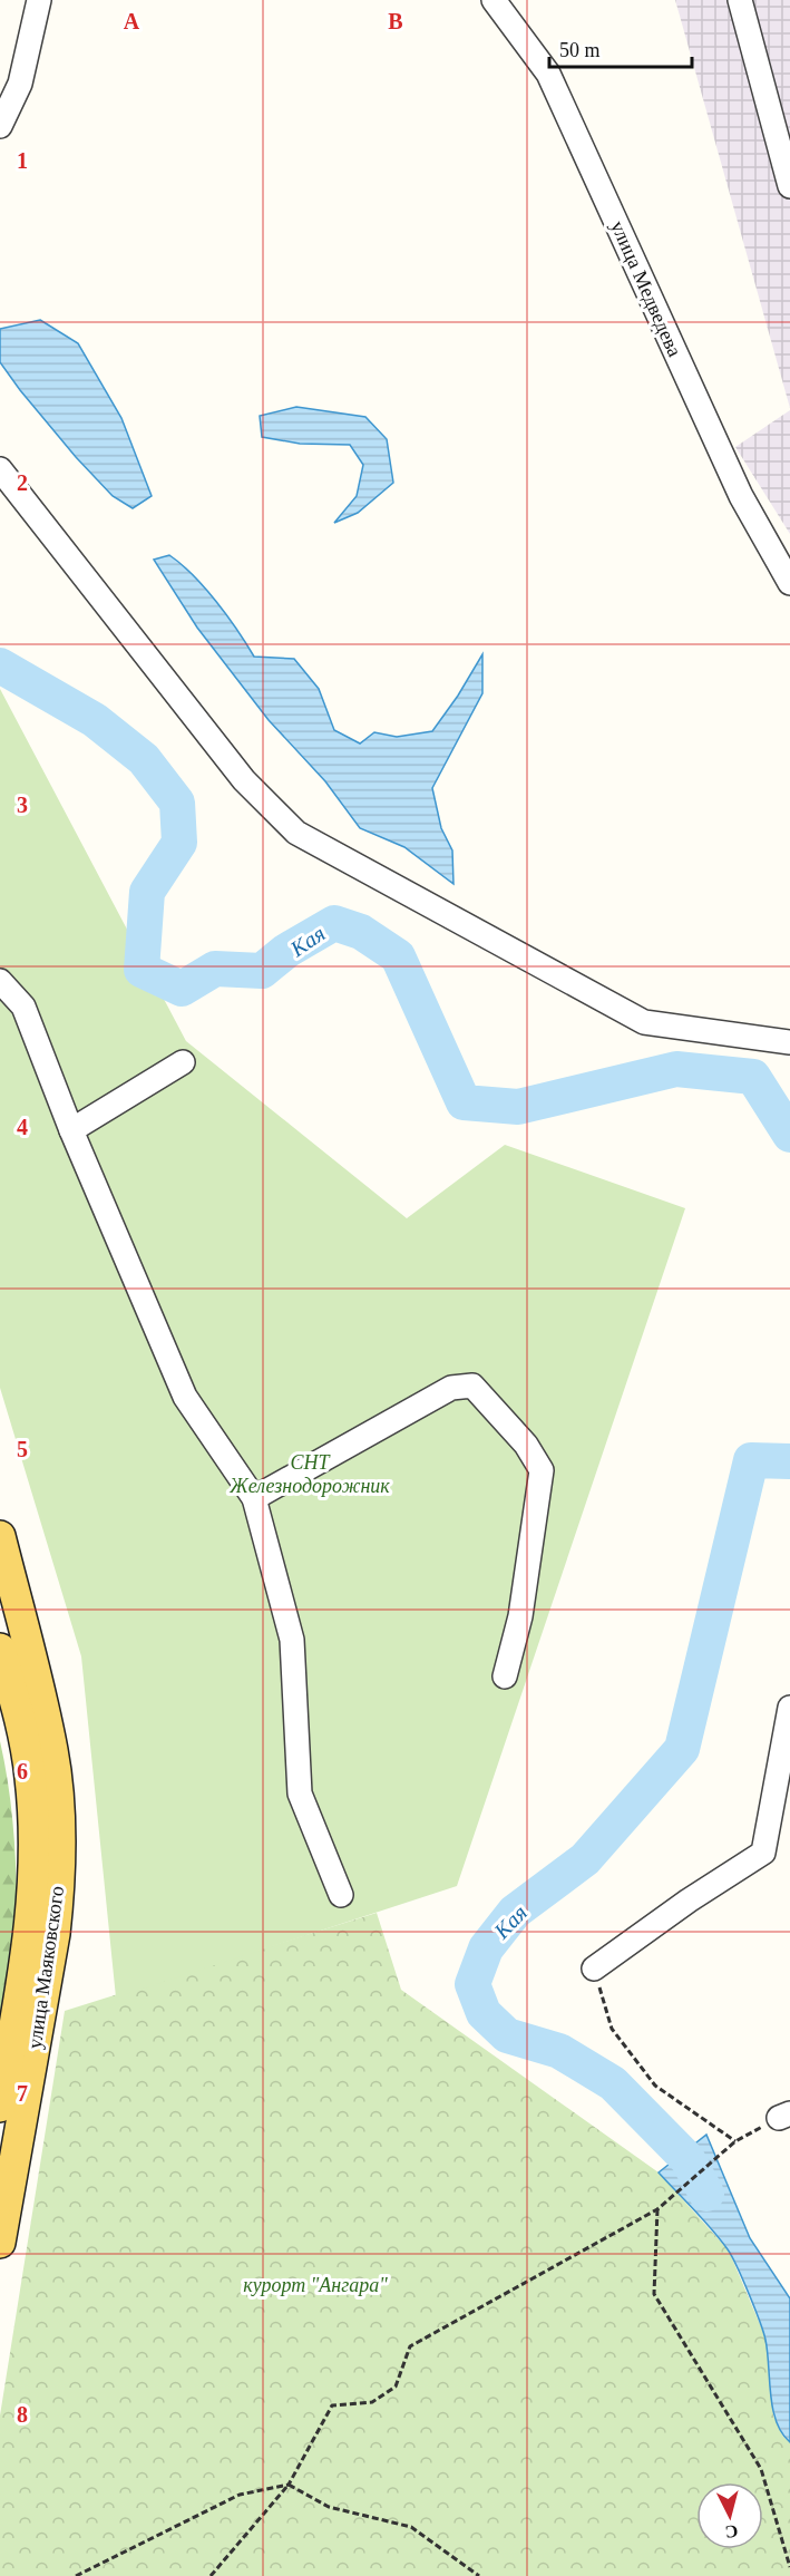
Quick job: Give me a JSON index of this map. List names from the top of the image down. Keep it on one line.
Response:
{"streets":{"main road":["улица Маяковского"],"street":["улица Медведева"]},"water":["Кая"],"parks":["СНТ Железнодорожник","курорт \"Ангара\""],"scale_bar":"50 m","north":"bottom","grid":{"columns":["A","B"],"rows":["1","2","3","4","5","6","7","8"]}}
